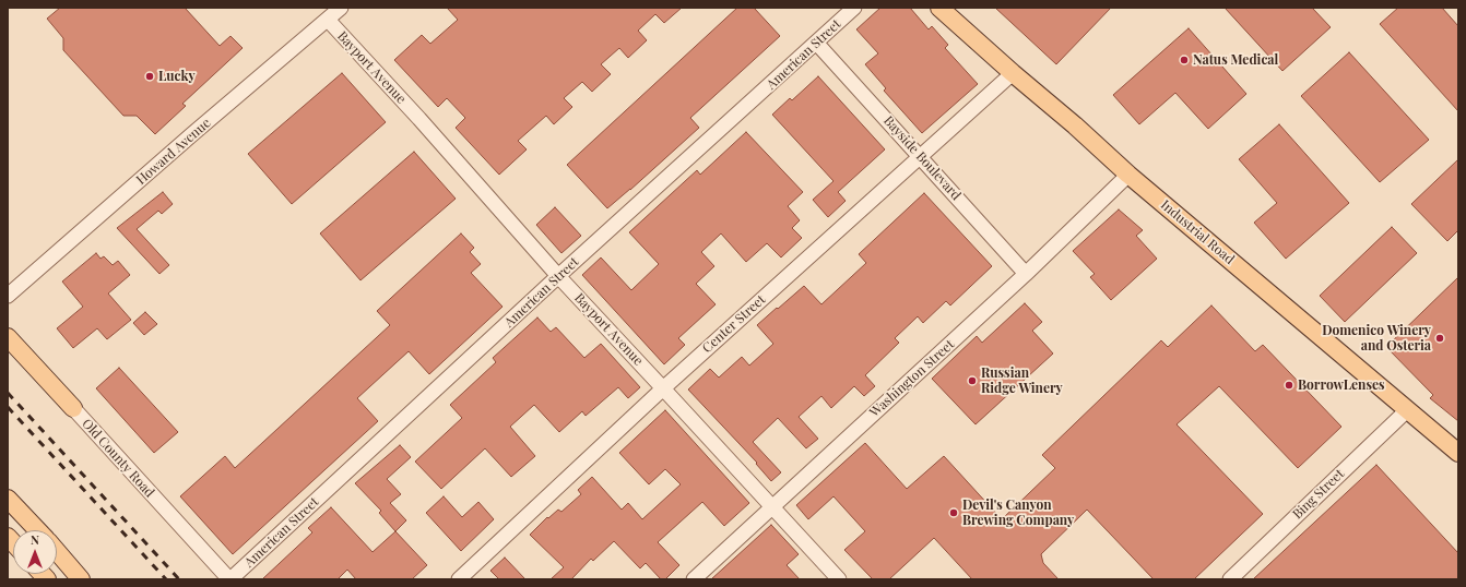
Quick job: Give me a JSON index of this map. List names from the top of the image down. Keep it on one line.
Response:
{"streets":{"main road":["Industrial Road","Old County Road"],"street":["American Street","Bayport Avenue","Howard Avenue","Bayside Boulevard","Center Street","Washington Street","Bing Street"]},"crossings":[["American Street","Bayport Avenue"],["American Street","Bayside Boulevard"],["American Street","Old County Road"],["Bayport Avenue","Howard Avenue"],["Bayport Avenue","Center Street"],["Bayport Avenue","Washington Street"],["Bayside Boulevard","Center Street"],["Bayside Boulevard","Washington Street"],["Industrial Road","Center Street"],["Industrial Road","Washington Street"],["Industrial Road","Bing Street"]],"places":["Natus Medical","Lucky","Domenico Winery and Osteria","Russian Ridge Winery","BorrowLenses","Devil's Canyon Brewing Company"],"north":"top"}
